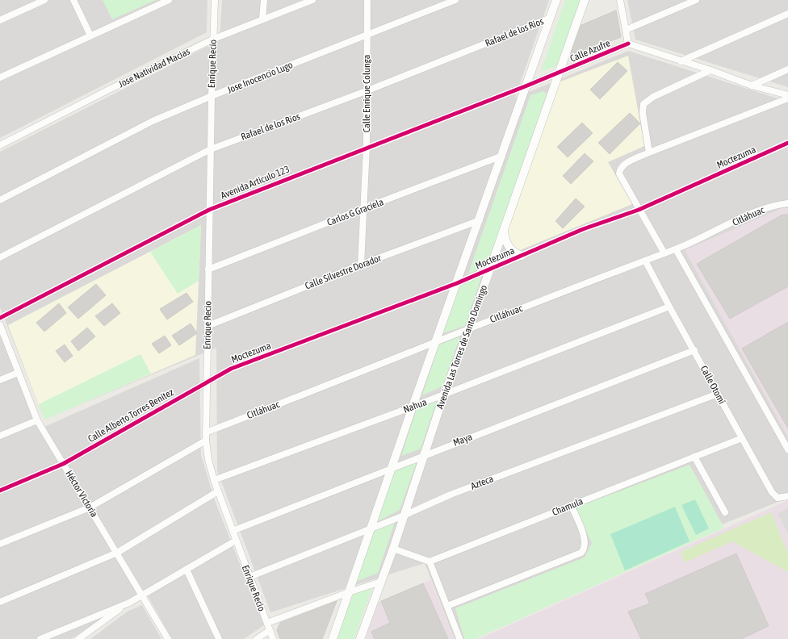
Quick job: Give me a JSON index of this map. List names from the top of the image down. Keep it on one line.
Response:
{"streets":{"street":["Rafael de los Rios","Calle Azufre","Enrique Recio","Jose Natividad Macias","Jose Inocencio Lugo","Calle Enrique Colunga","Moctezuma","Avenida Artículo 123","Carlos G Graciela","Citláhuac","Calle Silvestre Dorador","Avenida Las Torres de Santo Domingo","Calle Otomí","Nahua","Calle Alberto Torres Benítez","Maya","Azteca","Héctor Victoria","Chamula"]},"crossings":[["Rafael de los Rios","Enrique Recio"],["Rafael de los Rios","Calle Enrique Colunga"],["Calle Azufre","Avenida Artículo 123"],["Calle Azufre","Avenida Las Torres de Santo Domingo"],["Enrique Recio","Jose Natividad Macias"],["Enrique Recio","Jose Inocencio Lugo"],["Enrique Recio","Moctezuma"],["Enrique Recio","Avenida Artículo 123"],["Enrique Recio","Carlos G Graciela"],["Enrique Recio","Citláhuac"],["Enrique Recio","Calle Silvestre Dorador"],["Enrique Recio","Nahua"],["Enrique Recio","Calle Alberto Torres Benítez"],["Enrique Recio","Maya"],["Enrique Recio","Azteca"],["Jose Inocencio Lugo","Calle Enrique Colunga"],["Calle Enrique Colunga","Avenida Artículo 123"],["Calle Enrique Colunga","Carlos G Graciela"],["Calle Enrique Colunga","Calle Silvestre Dorador"],["Moctezuma","Avenida Las Torres de Santo Domingo"],["Moctezuma","Calle Alberto Torres Benítez"],["Citláhuac","Avenida Las Torres de Santo Domingo"],["Citláhuac","Calle Otomí"],["Avenida Las Torres de Santo Domingo","Nahua"],["Avenida Las Torres de Santo Domingo","Maya"],["Avenida Las Torres de Santo Domingo","Azteca"],["Calle Otomí","Nahua"],["Calle Otomí","Maya"],["Calle Otomí","Azteca"],["Calle Otomí","Chamula"],["Calle Alberto Torres Benítez","Héctor Victoria"]]}
